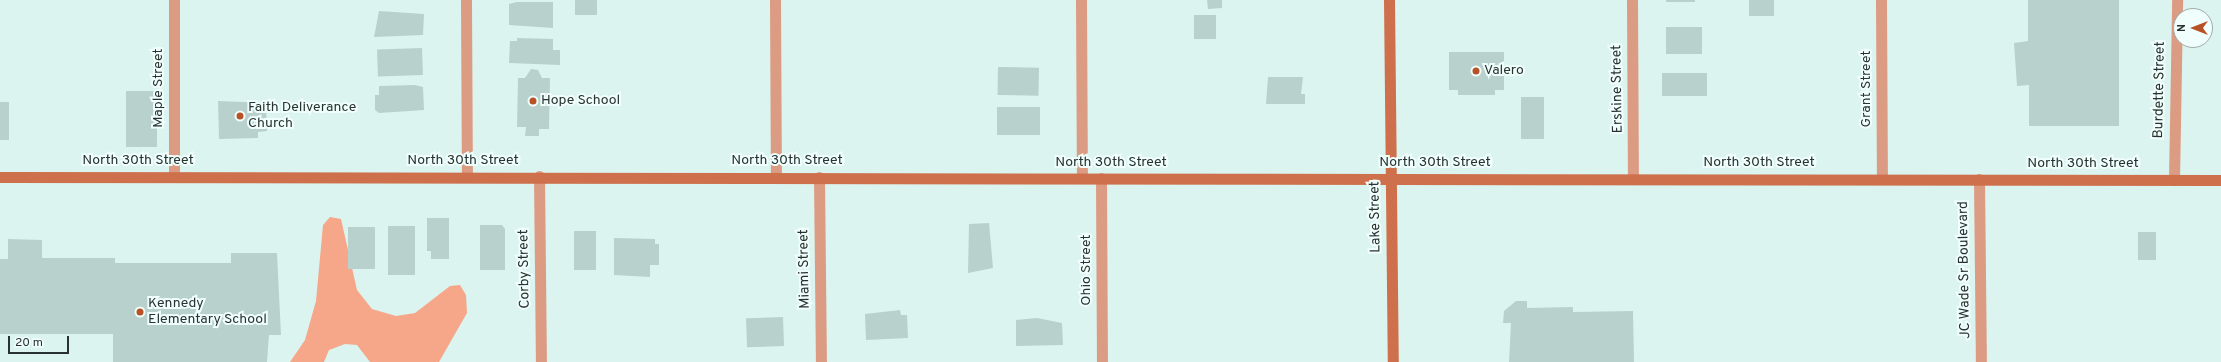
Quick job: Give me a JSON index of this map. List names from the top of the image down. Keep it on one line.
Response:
{"streets":{"main road":["North 30th Street","Lake Street"],"street":["Maple Street","Erskine Street","Grant Street","Burdette Street","Corby Street","Miami Street","Ohio Street","JC Wade Sr Boulevard"]},"crossings":[["Maple Street","North 30th Street"],["Erskine Street","North 30th Street"],["Grant Street","North 30th Street"],["Burdette Street","North 30th Street"],["North 30th Street","Lake Street"],["North 30th Street","Corby Street"],["North 30th Street","Miami Street"],["North 30th Street","Ohio Street"],["North 30th Street","JC Wade Sr Boulevard"]],"places":["Valero","Hope School","Faith Deliverance Church","Kennedy Elementary School"],"scale_bar":"20 m","north":"left"}
